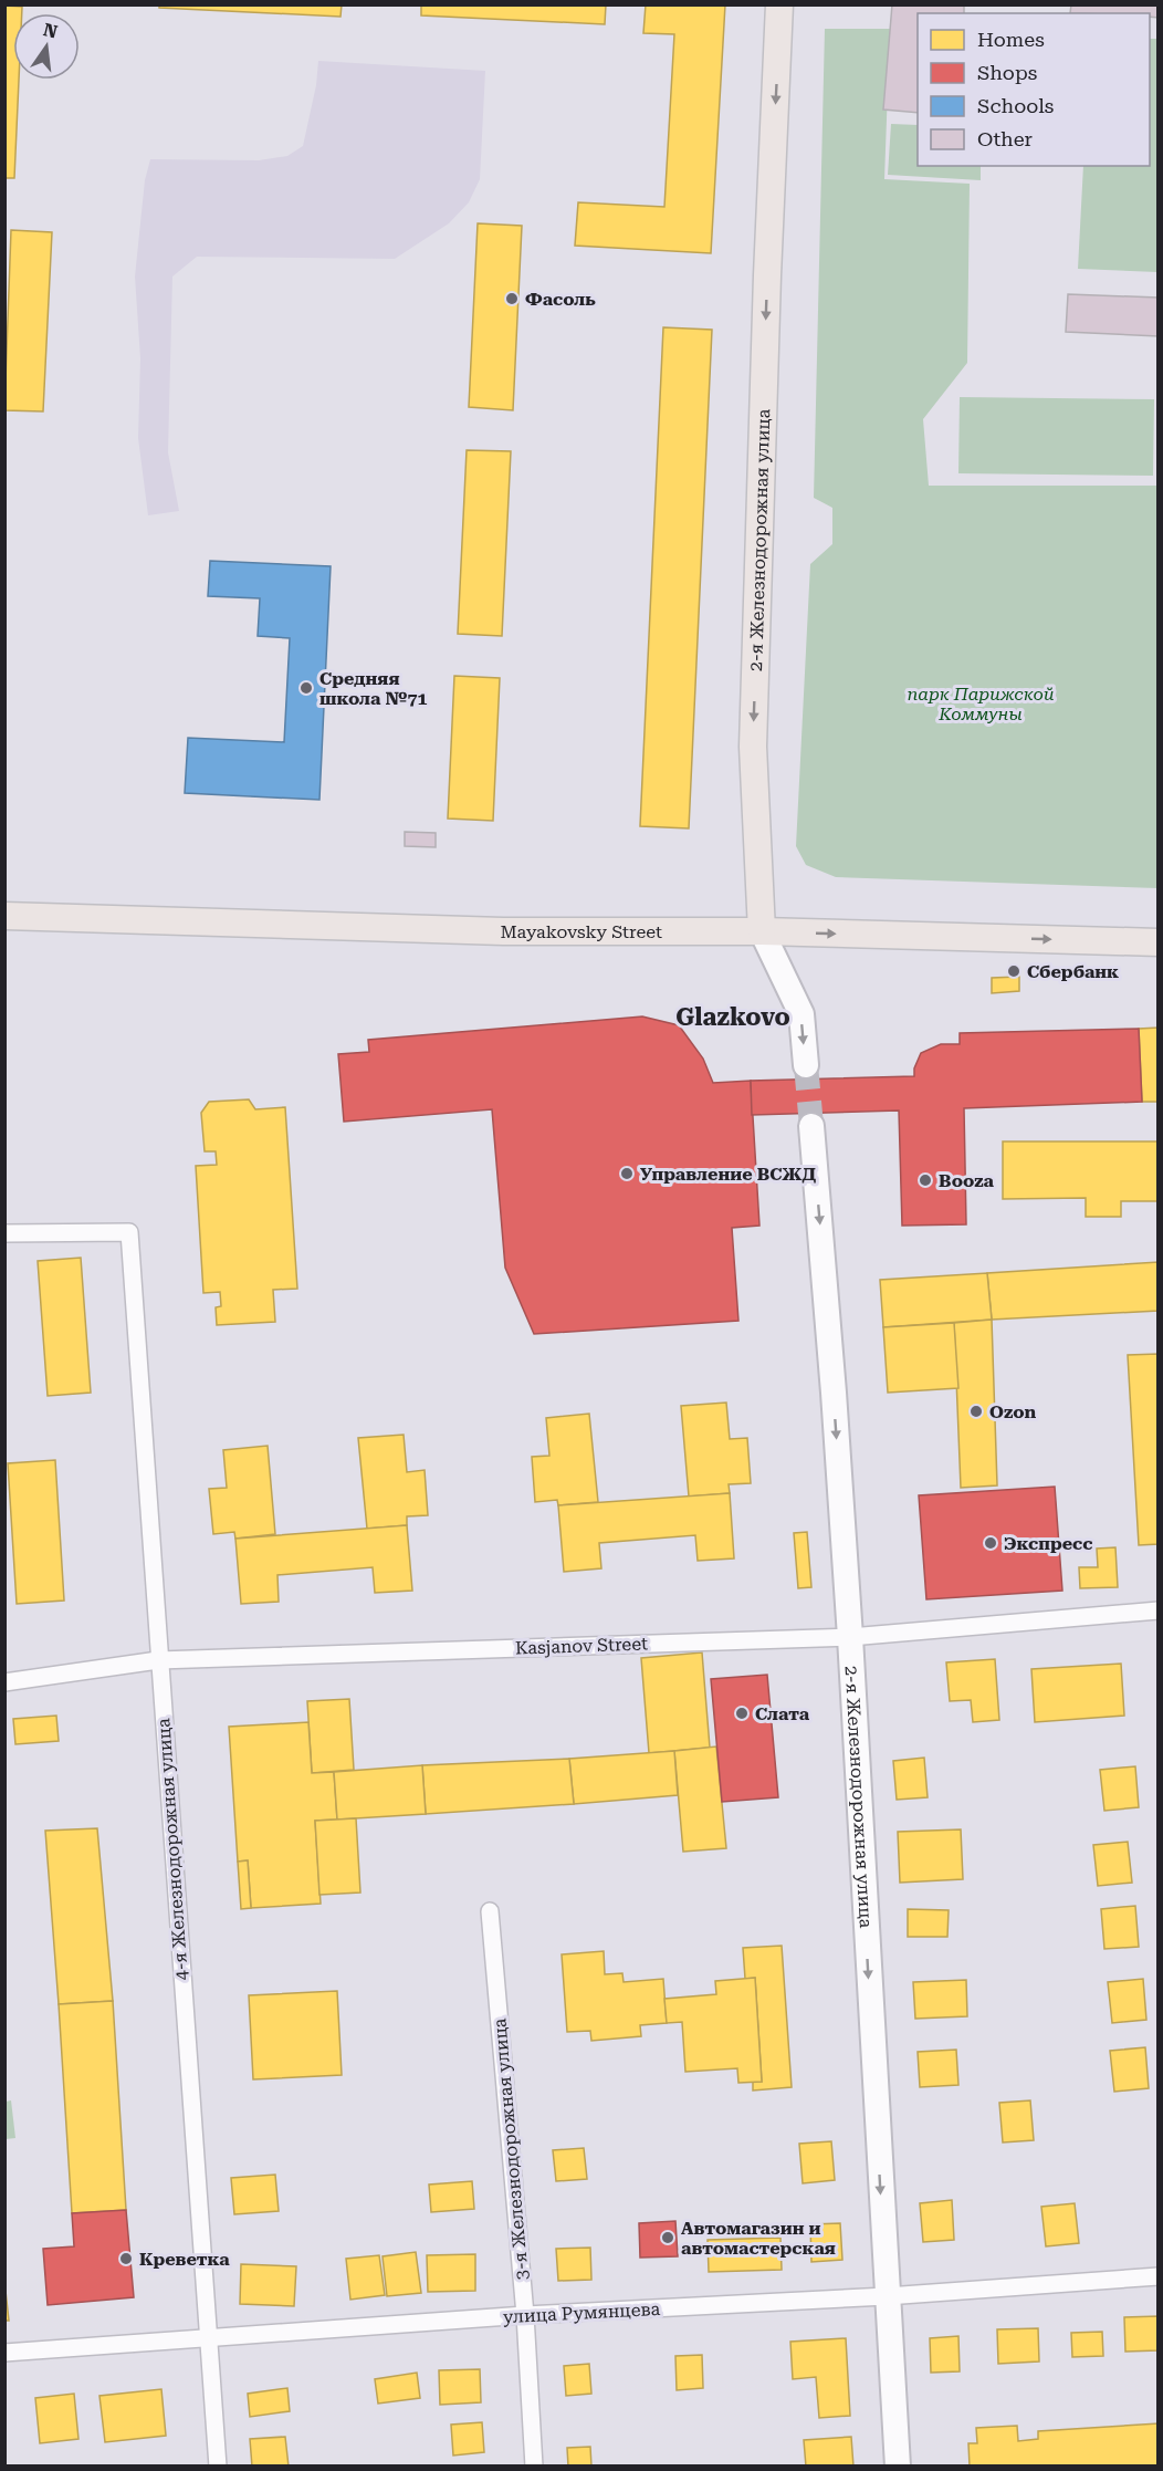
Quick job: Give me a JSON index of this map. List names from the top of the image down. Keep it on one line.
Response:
{"streets":{"main road":["2-я Железнодорожная улица","Mayakovsky Street"],"street":["Kasjanov Street","4-я Железнодорожная улица","3-я Железнодорожная улица","улица Румянцева"]},"crossings":[["2-я Железнодорожная улица","Mayakovsky Street"],["2-я Железнодорожная улица","Kasjanov Street"],["2-я Железнодорожная улица","улица Румянцева"],["Kasjanov Street","4-я Железнодорожная улица"],["4-я Железнодорожная улица","улица Румянцева"],["3-я Железнодорожная улица","улица Румянцева"]],"one_way":["2-я Железнодорожная улица"],"districts":["Glazkovo"],"parks":["парк Парижской Коммуны"],"places":["Фасоль","Средняя школа №71","Сбербанк","Управление ВСЖД","Booza","Ozon","Экспресс","Слата","Автомагазин и автомастерская","Креветка"],"legend":["Homes","Shops","Schools","Other"],"north":"top"}
